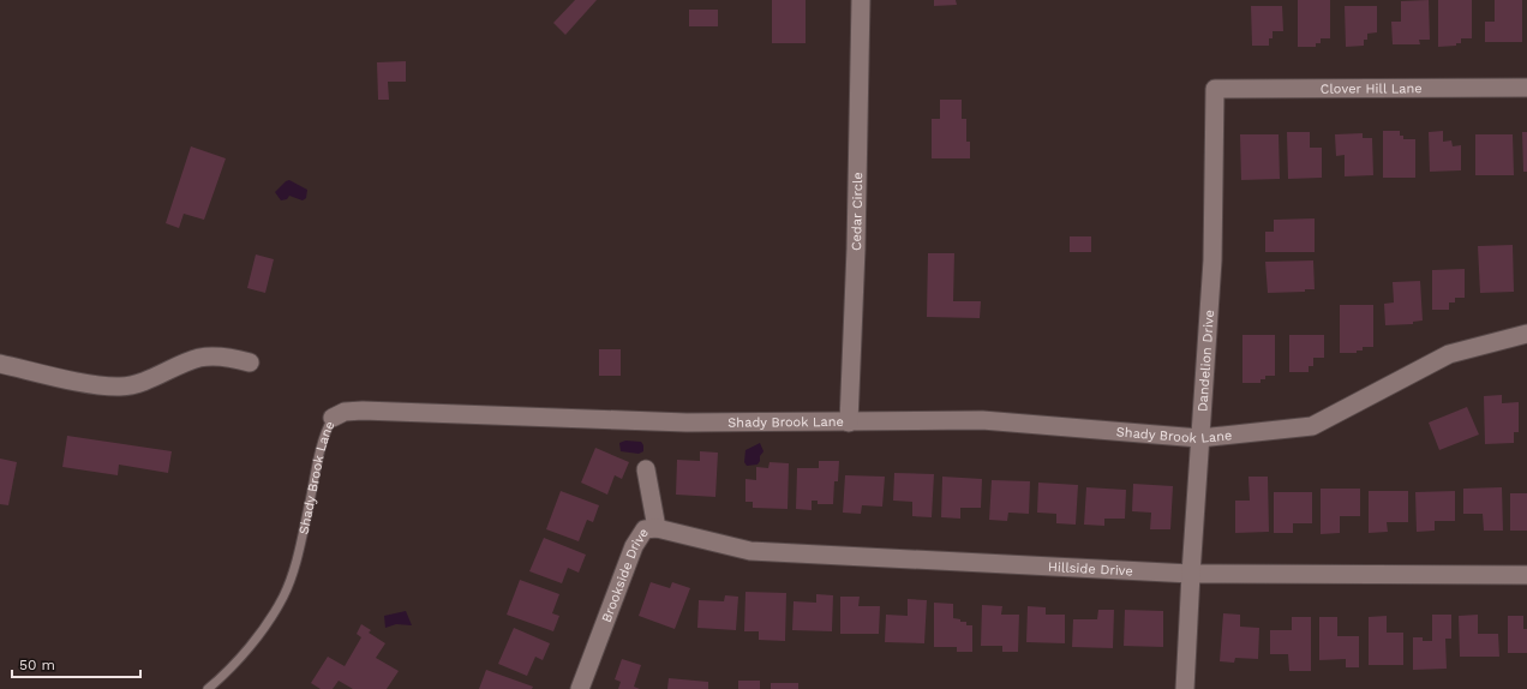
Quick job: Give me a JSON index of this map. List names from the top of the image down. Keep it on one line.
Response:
{"streets":{"street":["Clover Hill Lane","Cedar Circle","Dandelion Drive","Shady Brook Lane","Hillside Drive","Brookside Drive"]},"crossings":[["Clover Hill Lane","Dandelion Drive"],["Cedar Circle","Shady Brook Lane"],["Dandelion Drive","Shady Brook Lane"],["Dandelion Drive","Hillside Drive"],["Hillside Drive","Brookside Drive"]],"scale_bar":"50 m"}
